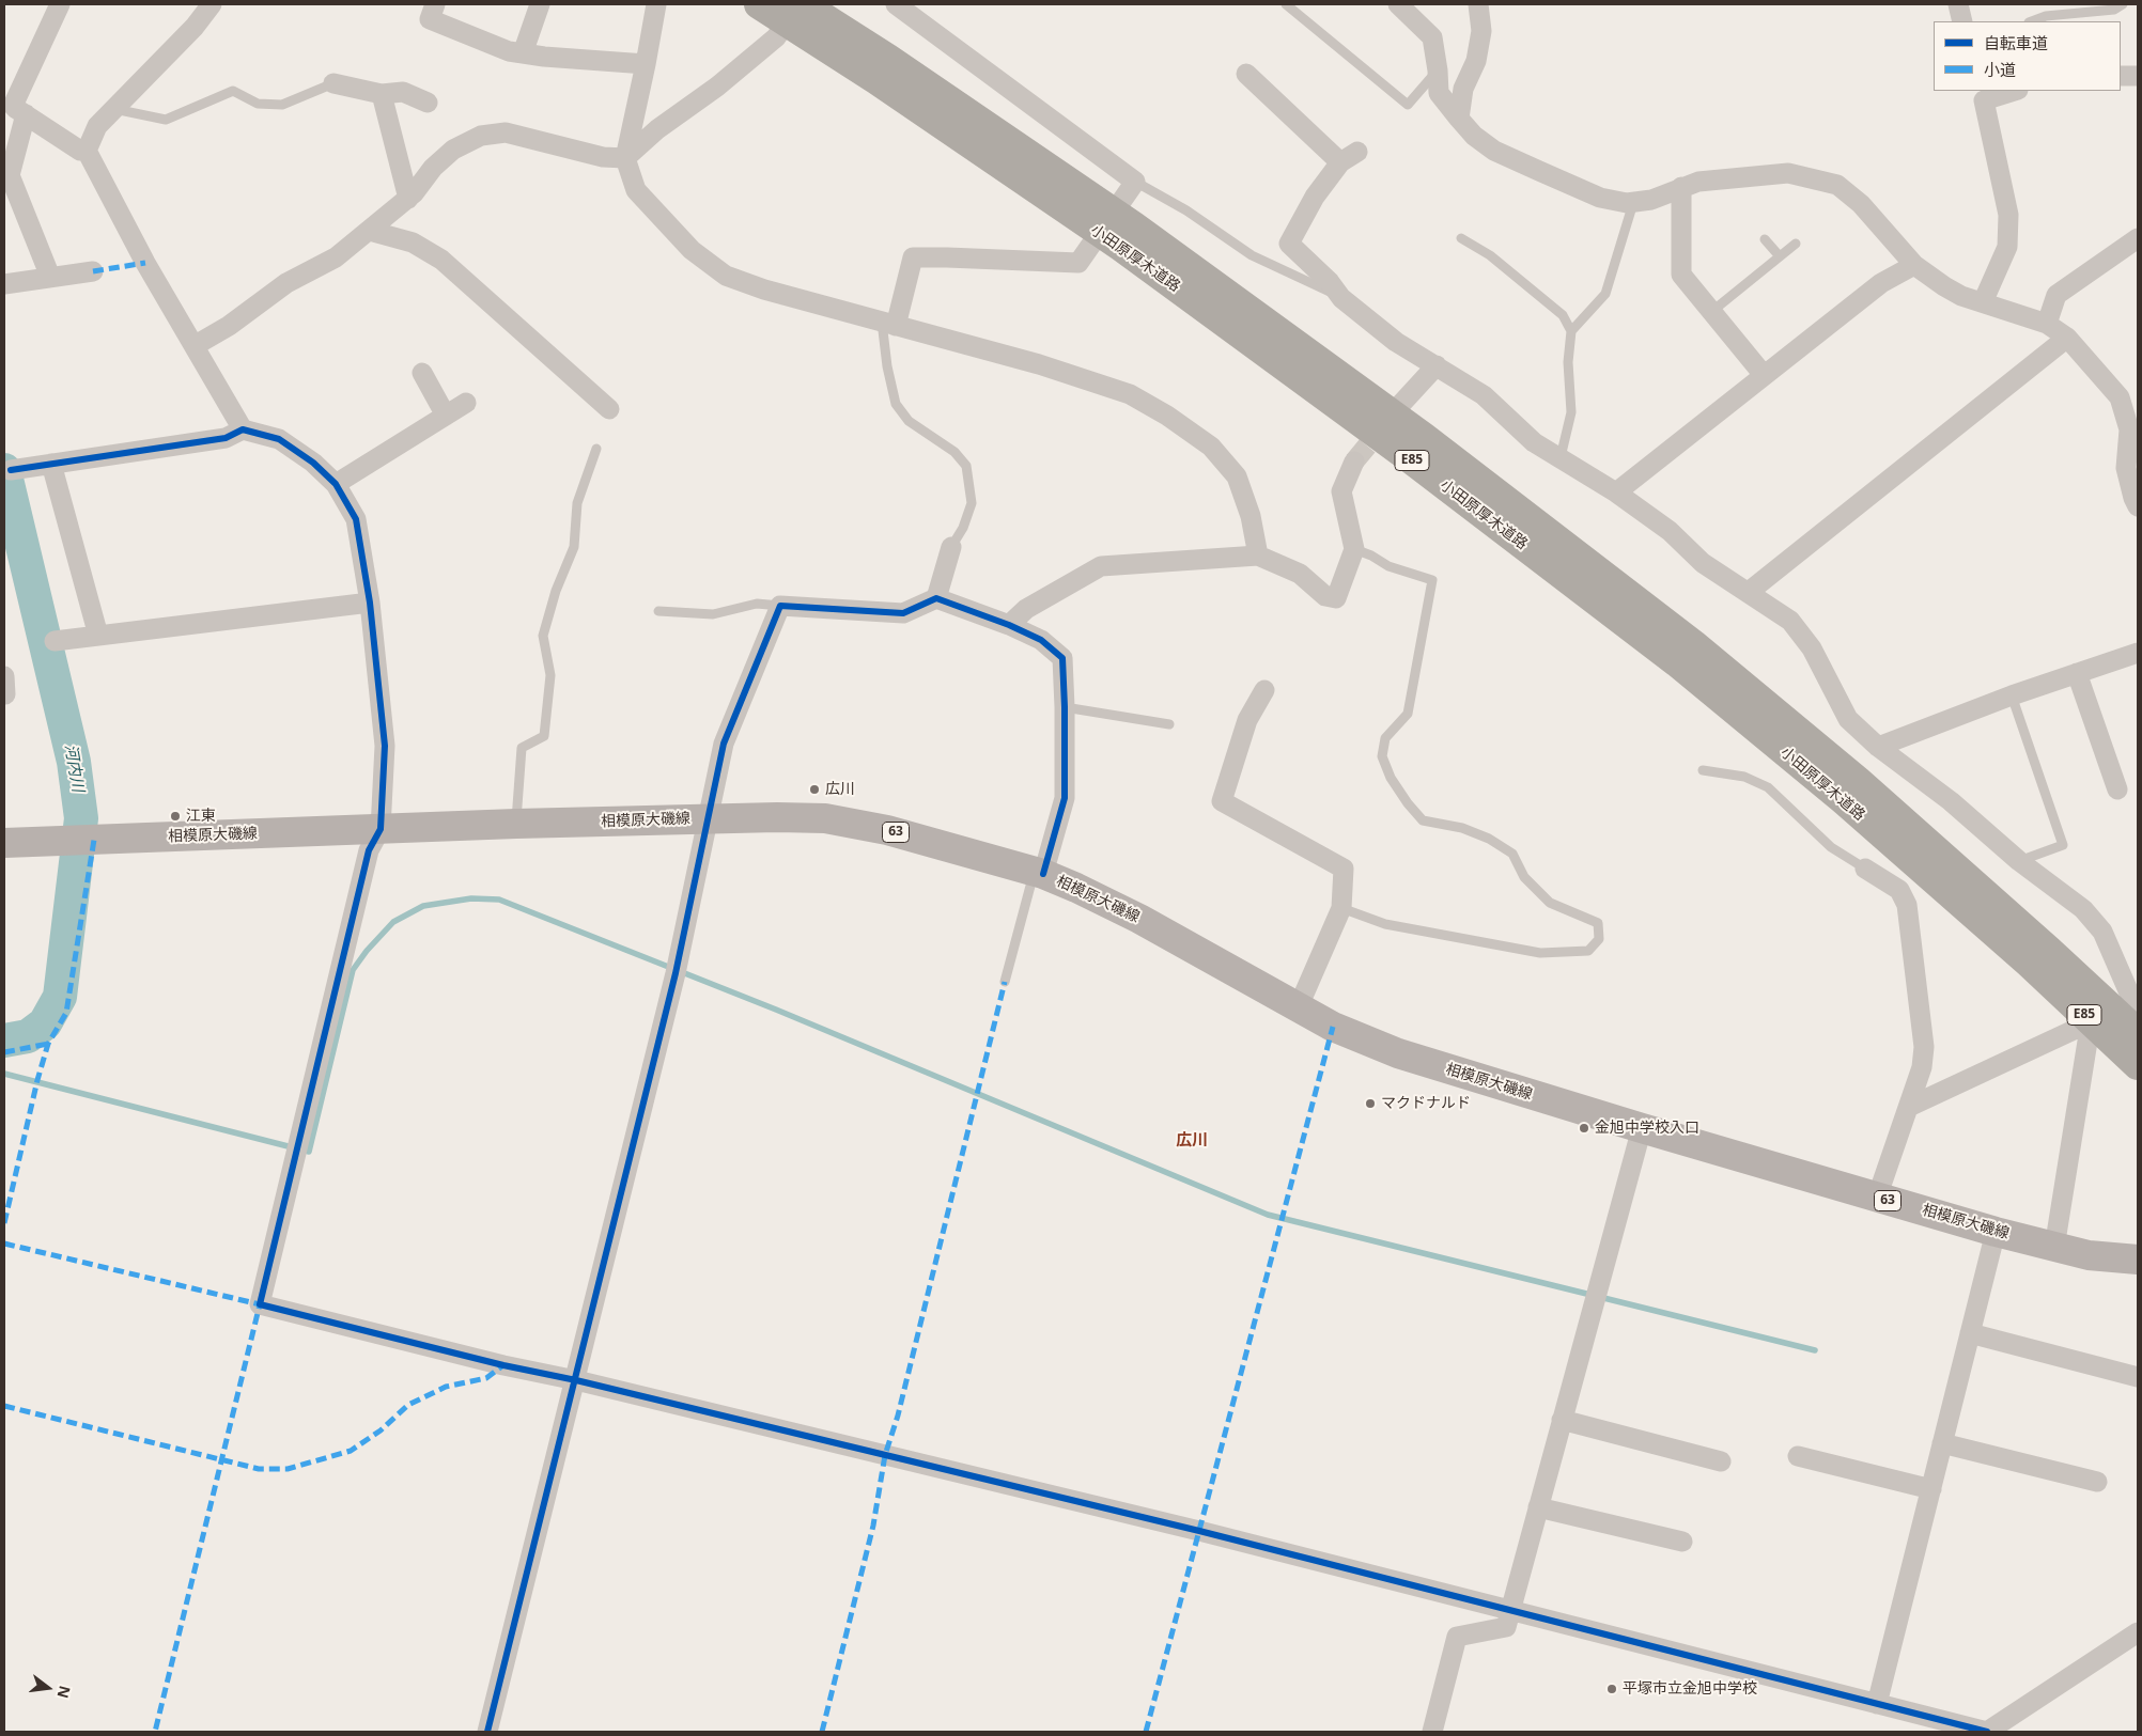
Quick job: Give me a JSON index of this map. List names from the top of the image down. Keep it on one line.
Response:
{"streets":{"highway":["小田原厚木道路","E85"],"main road":["相模原大磯線","63"]},"districts":["広川"],"water":["河内川"],"places":["広川","江東","マクドナルド","金旭中学校入口","平塚市立金旭中学校"],"legend":["自転車道","小道"],"north":"right"}
